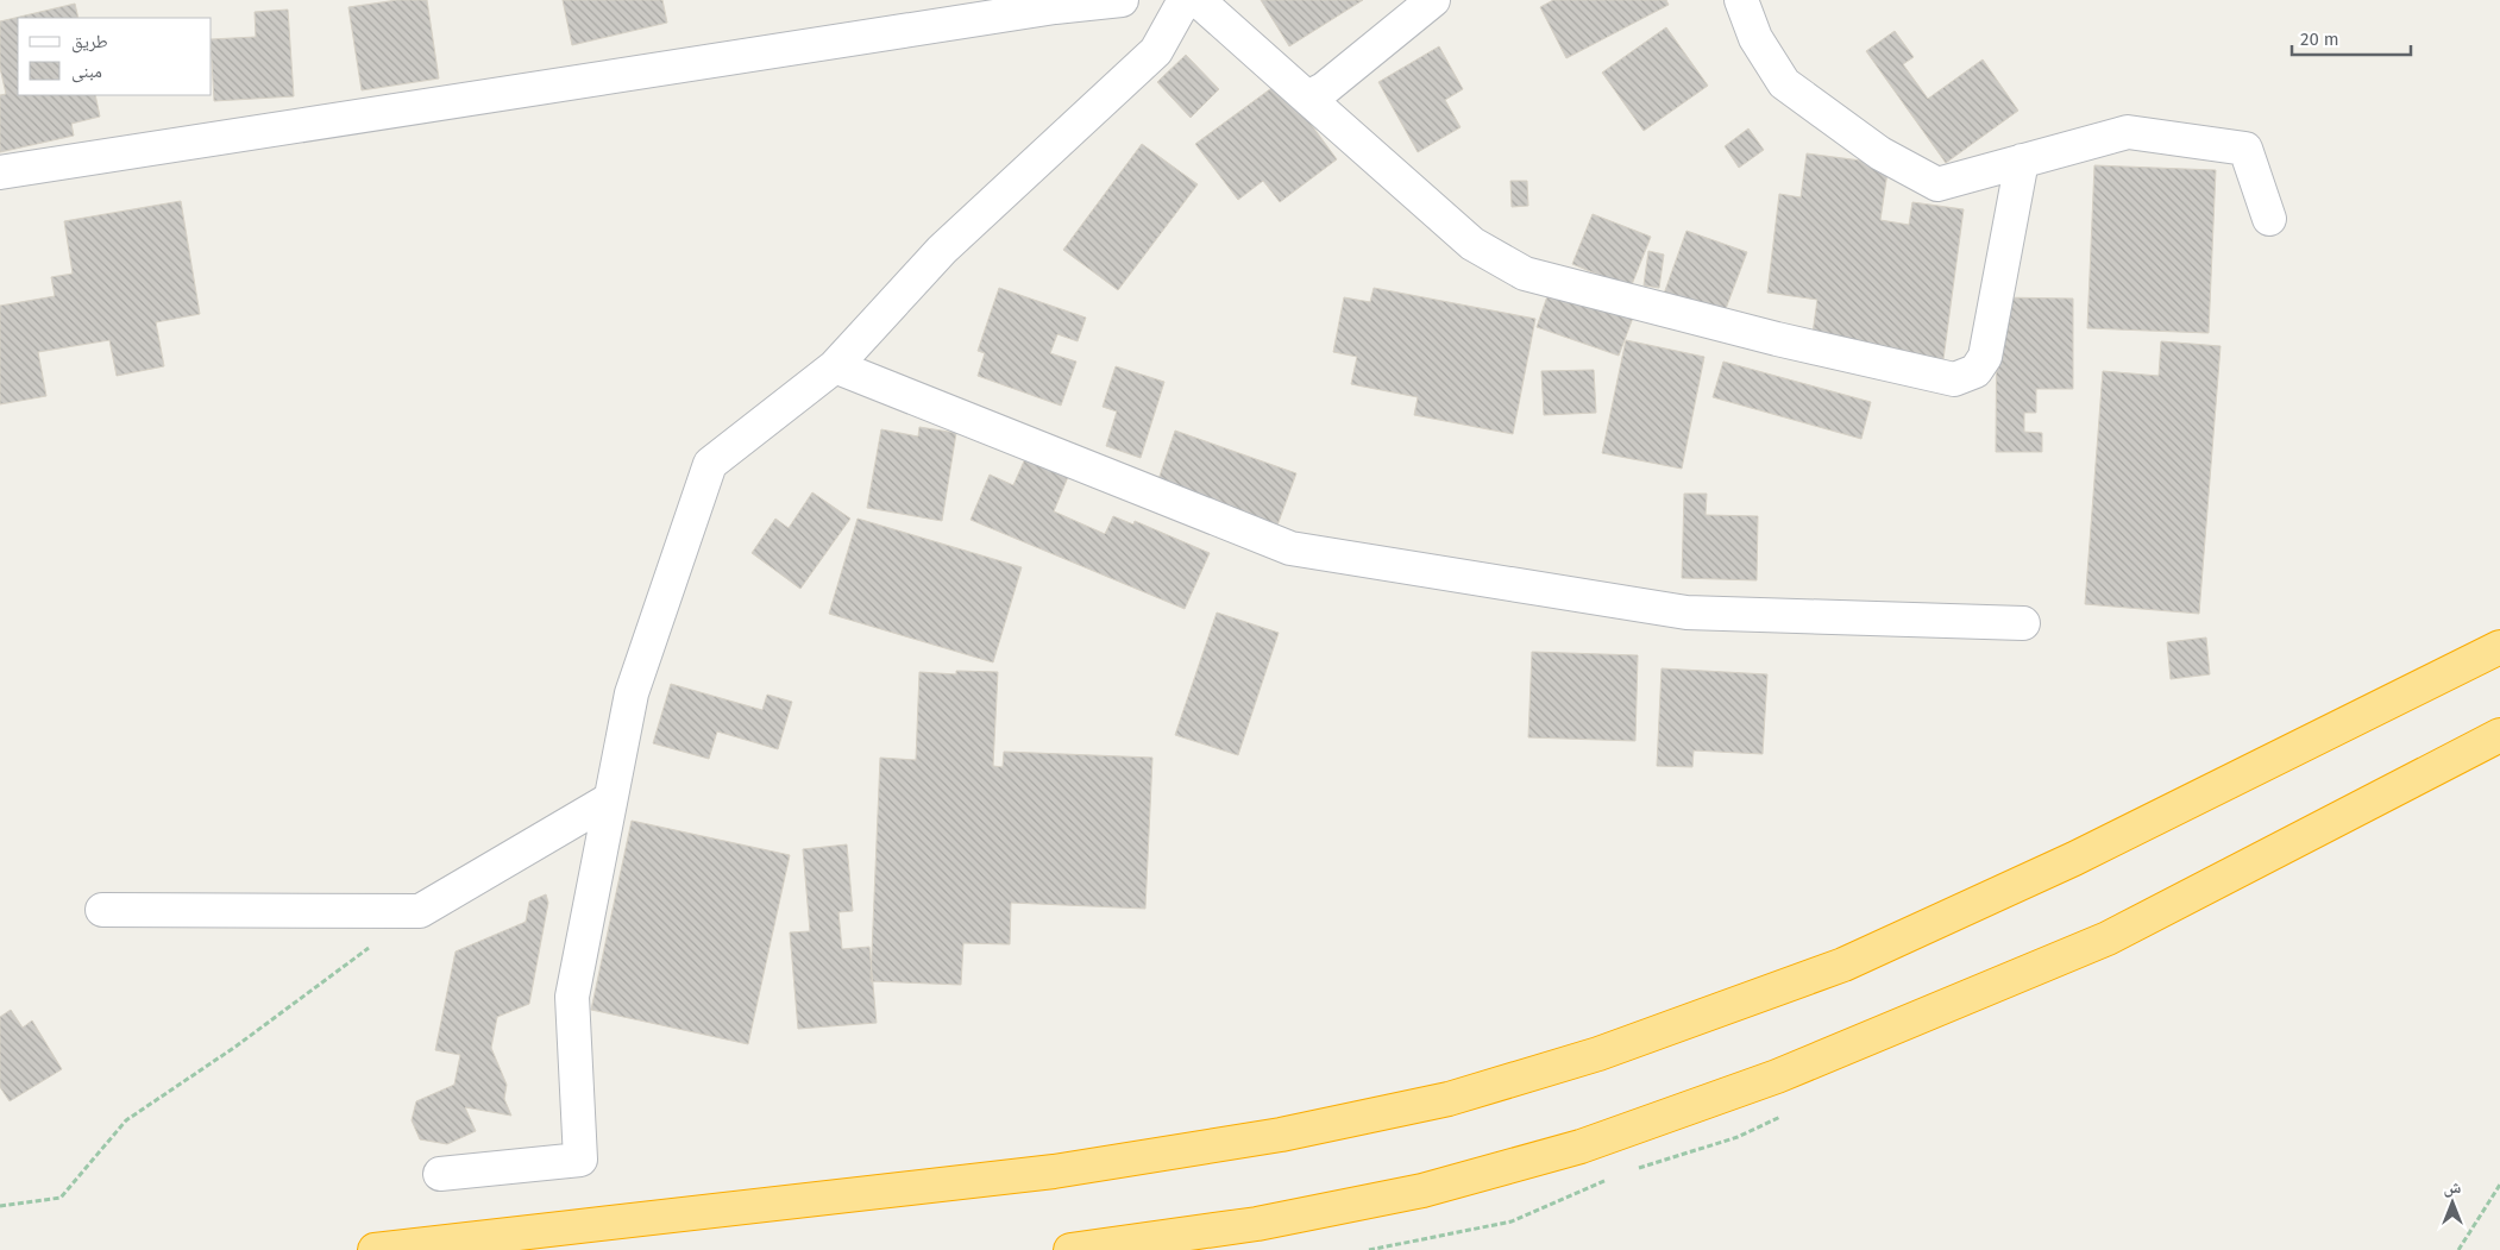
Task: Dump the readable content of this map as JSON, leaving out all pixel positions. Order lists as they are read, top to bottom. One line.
{"legend":["طريق","مبنى"],"scale_bar":"20 m","north":"top"}
